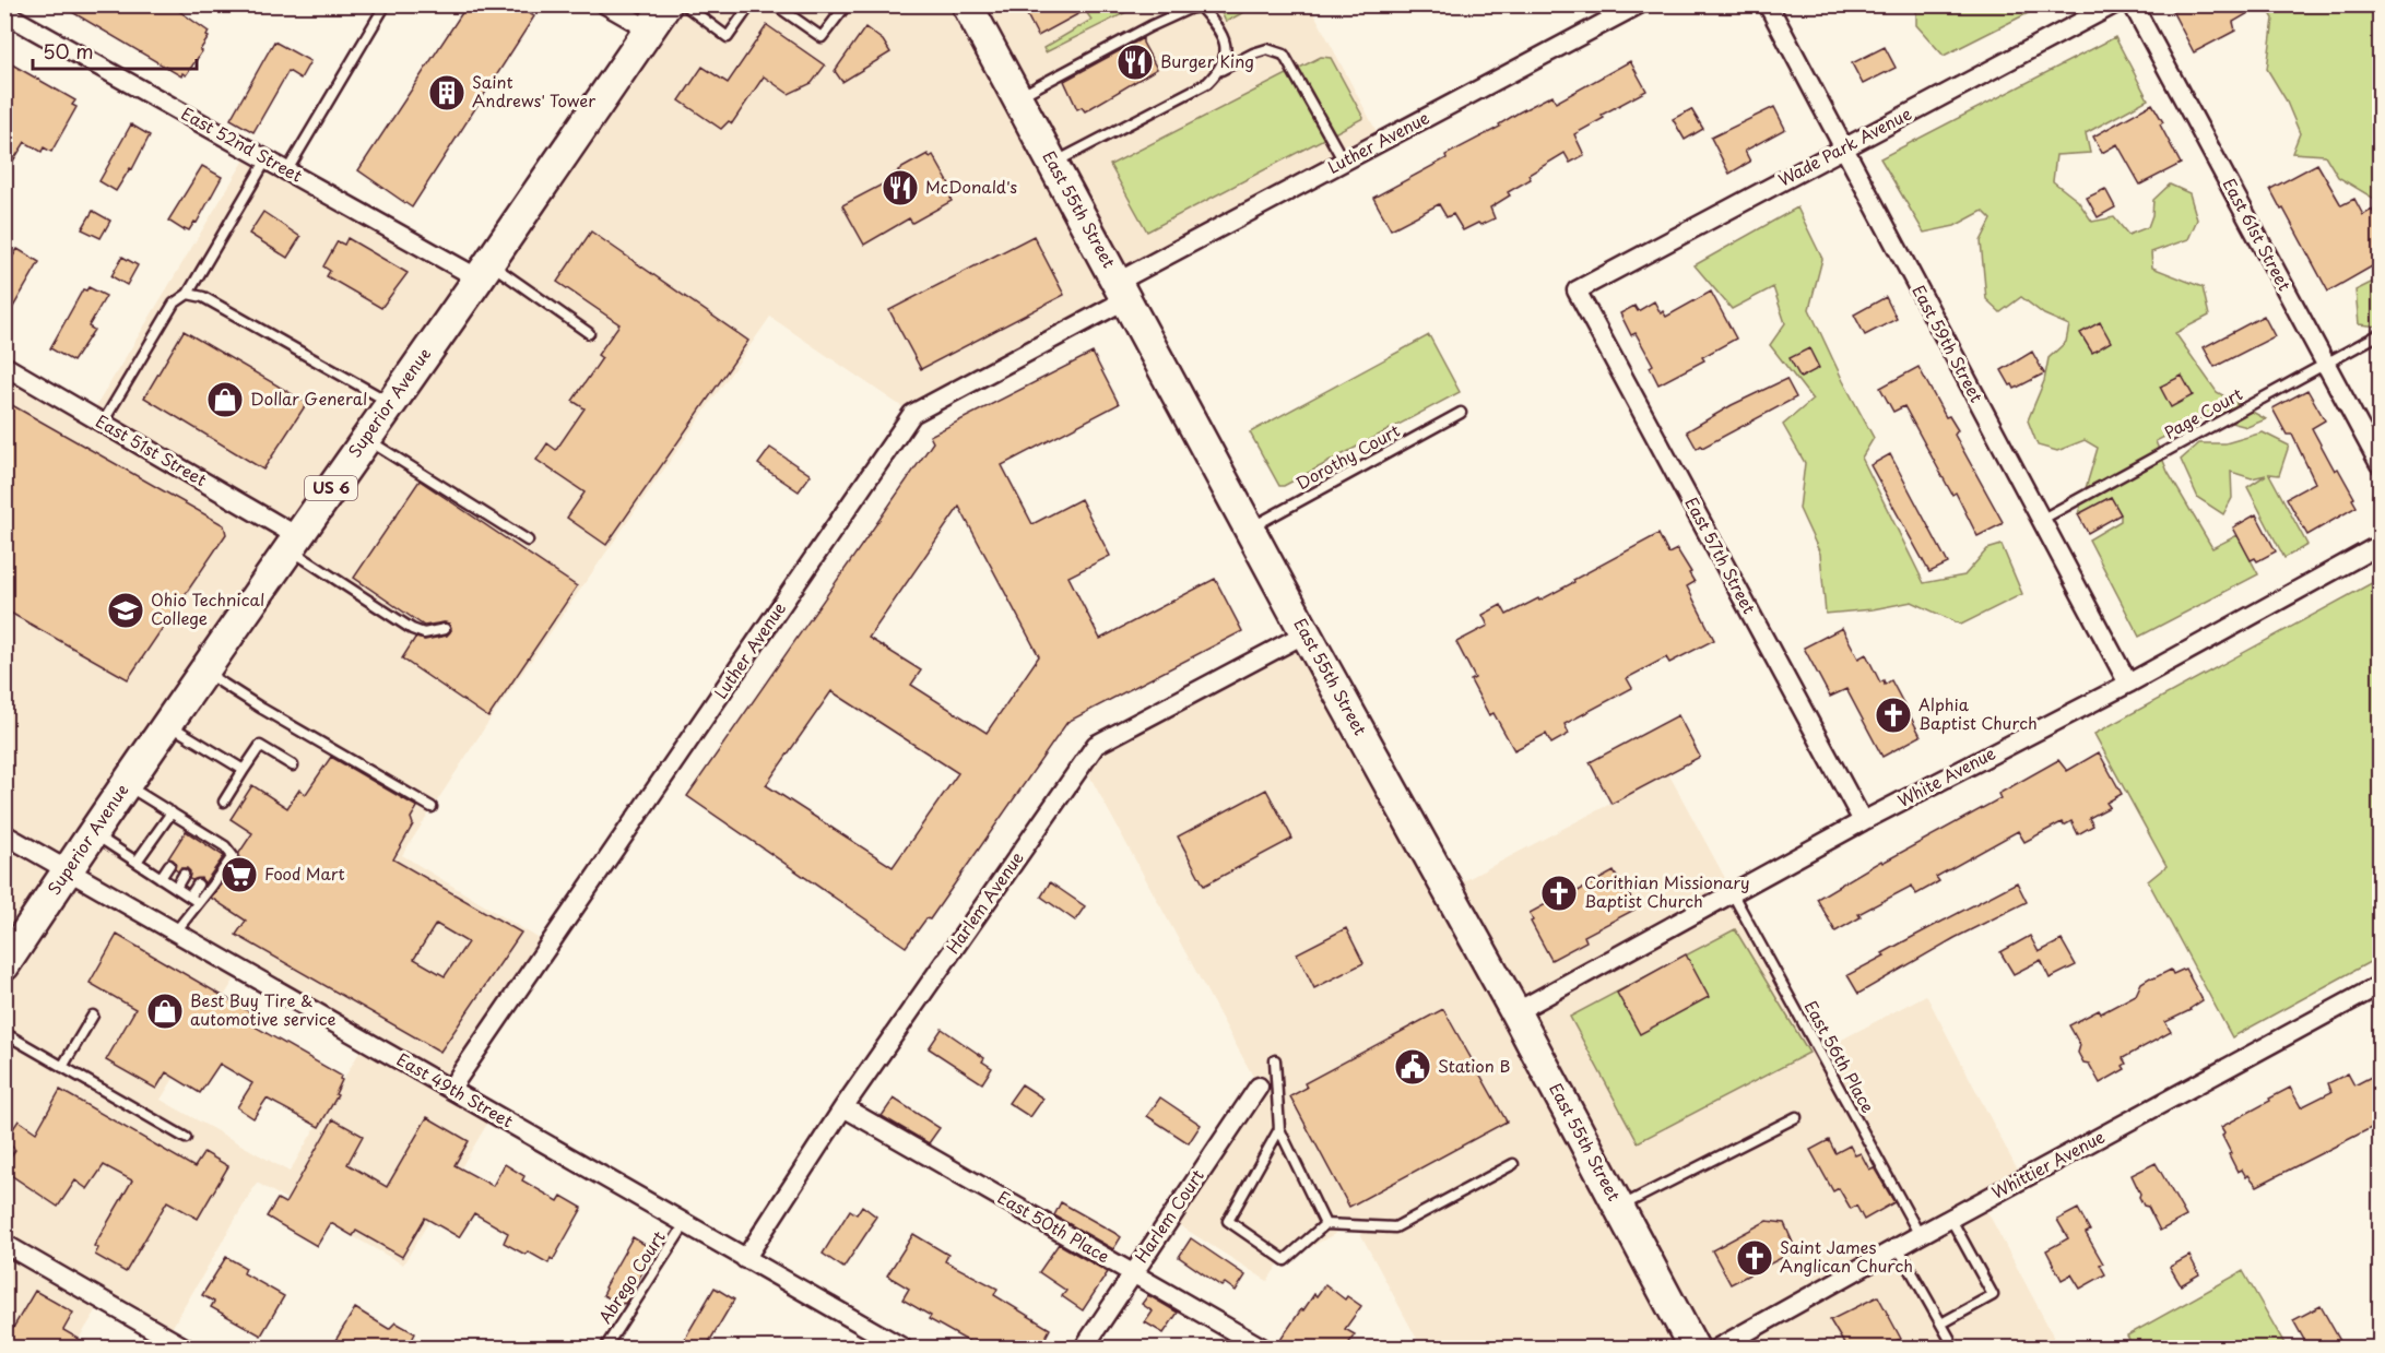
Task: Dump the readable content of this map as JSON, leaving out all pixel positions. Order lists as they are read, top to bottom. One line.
{"streets":{"main road":["East 55th Street","Superior Avenue","US 6"],"street":["Luther Avenue","East 52nd Street","Wade Park Avenue","East 61st Street","East 59th Street","East 51st Street","East 57th Street","White Avenue","Harlem Avenue","East 49th Street","Whittier Avenue","Harlem Court","East 50th Place"],"lane":["Page Court","Dorothy Court","East 56th Place","Abrego Court"]},"crossings":[["Luther Avenue","East 55th Street"],["Luther Avenue","East 49th Street"],["East 52nd Street","Superior Avenue"],["Wade Park Avenue","East 59th Street"],["Wade Park Avenue","East 57th Street"],["East 55th Street","Dorothy Court"],["East 55th Street","White Avenue"],["East 55th Street","Harlem Avenue"],["East 61st Street","Page Court"],["East 59th Street","Page Court"],["East 59th Street","White Avenue"],["Superior Avenue","East 51st Street"],["Superior Avenue","East 49th Street"],["East 57th Street","White Avenue"],["White Avenue","East 56th Place"],["Harlem Avenue","East 49th Street"],["Harlem Avenue","East 50th Place"],["East 56th Place","Whittier Avenue"],["East 49th Street","Abrego Court"],["Harlem Court","East 50th Place"]],"places":{"restaurant":["Burger King","McDonald's"],"building":["Saint Andrews' Tower"],"shop":["Dollar General","Best Buy Tire & automotive service"],"school or university":["Ohio Technical College"],"church":["Alphia Baptist Church","Corithian Missionary Baptist Church","Saint James Anglican Church"],"supermarket":["Food Mart"],"public building":["Station B"]},"scale_bar":"50 m"}
